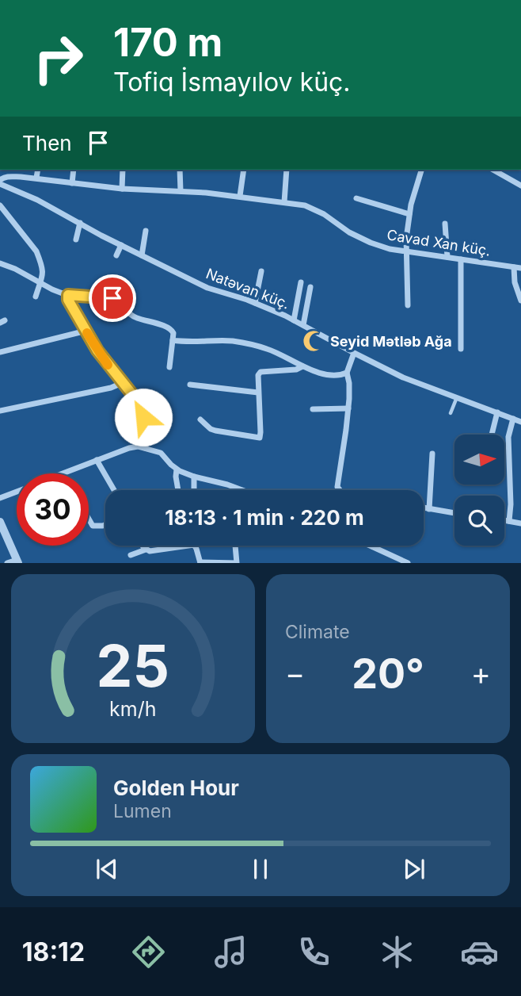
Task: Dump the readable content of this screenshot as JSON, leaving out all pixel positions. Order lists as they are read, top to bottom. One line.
{"streets":{"street":["Cavad Xan küç.","Natəvan küç."]},"crossings":[["Cavad Xan küç.","Natəvan küç."]],"places":{"mosque":["Seyid Mətləb Ağa"]},"north":"right","page":{"turn":["170 m","Tofiq İsmayılov küç."],"then":"Then","limit":"30","trip":"18:13 · 1 min · 220 m","tile":"Climate","heat":["−","20°","+"],"song":["Golden Hour","Lumen"],"tabs":"18:12","gauge":["25","km/h"]}}
